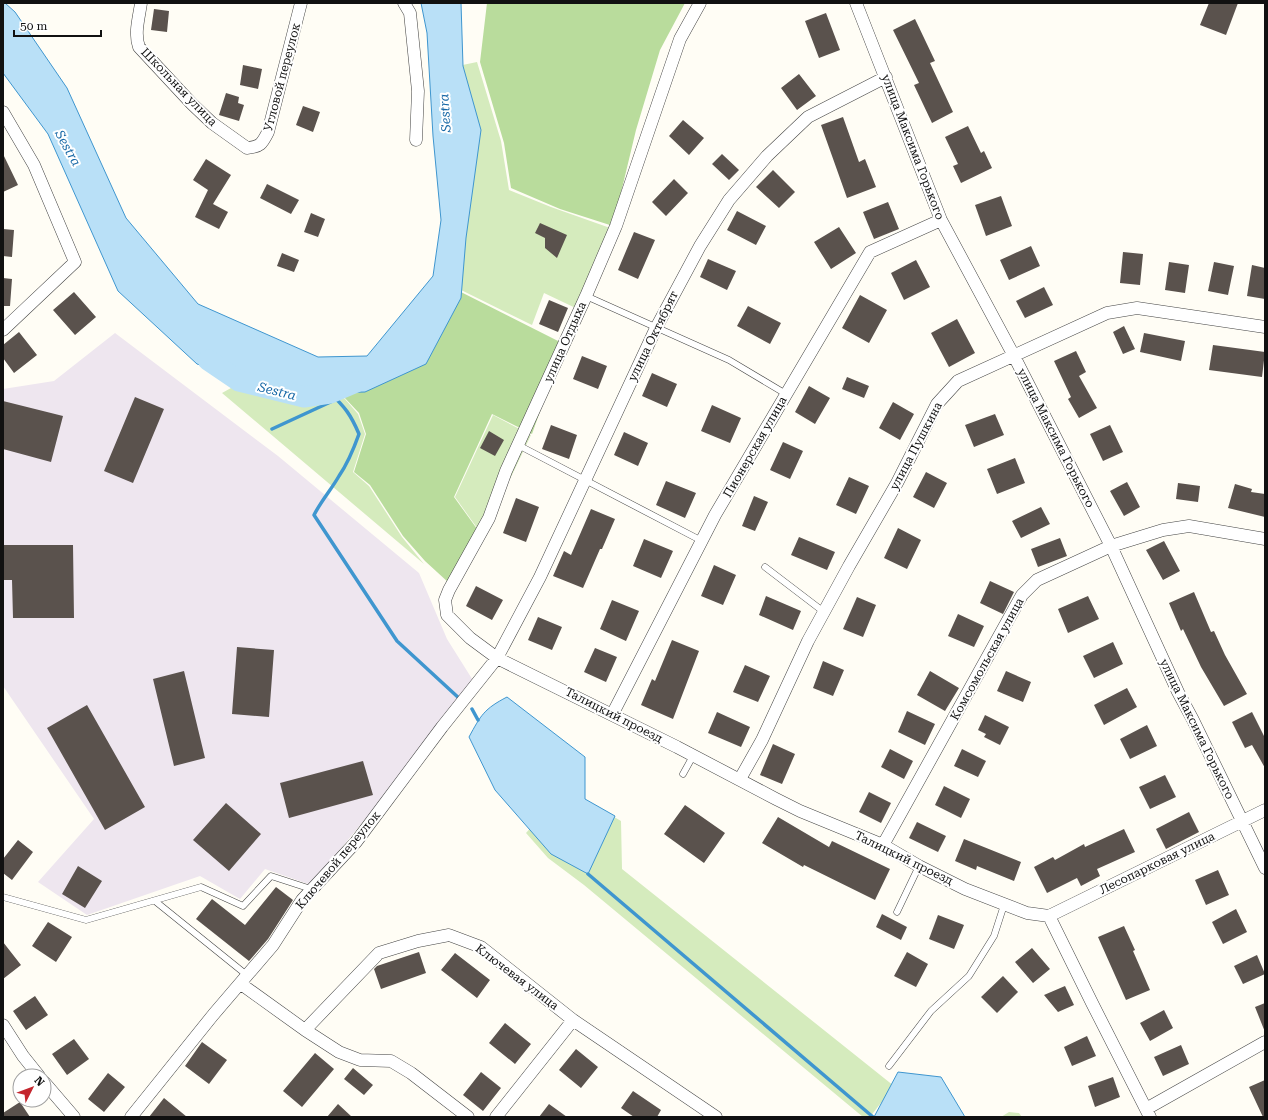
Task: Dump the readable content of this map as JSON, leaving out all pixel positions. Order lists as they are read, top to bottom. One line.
{"streets":{"street":["Угловой переулок","Школьная улица","улица Максима Горького","улица Октябрят","улица Отдыха","улица Пушкина","Пионерская улица","Комсомольская улица","Талицкий проезд","Ключевой переулок","Лесопарковая улица","Ключевая улица"]},"crossings":[["Угловой переулок","Школьная улица"],["улица Максима Горького","улица Октябрят"],["улица Максима Горького","улица Пушкина"],["улица Максима Горького","Пионерская улица"],["улица Максима Горького","Комсомольская улица"],["улица Максима Горького","Лесопарковая улица"],["улица Октябрят","улица Отдыха"],["улица Октябрят","Талицкий проезд"],["улица Октябрят","Ключевой переулок"],["улица Отдыха","Талицкий проезд"],["улица Отдыха","Ключевой переулок"],["улица Пушкина","Талицкий проезд"],["Пионерская улица","Талицкий проезд"],["Комсомольская улица","Талицкий проезд"],["Талицкий проезд","Ключевой переулок"],["Талицкий проезд","Лесопарковая улица"]],"water":["Sestra"],"scale_bar":"50 m","north":"top right"}
